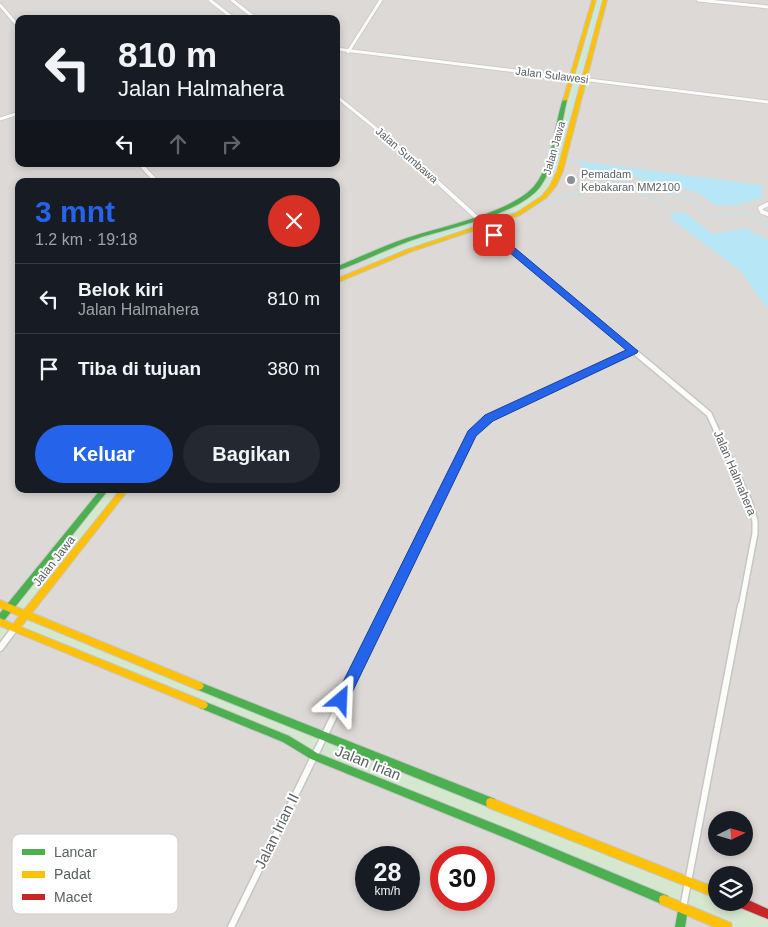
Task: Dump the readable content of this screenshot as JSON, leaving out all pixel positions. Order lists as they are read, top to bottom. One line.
{"streets":{"street":["Jalan Sulawesi","Jalan Jawa","Jalan Sumbawa","Jalan Halmahera","Jalan Irian","Jalan Irian II"]},"crossings":[["Jalan Sulawesi","Jalan Jawa"],["Jalan Jawa","Jalan Sumbawa"],["Jalan Jawa","Jalan Halmahera"],["Jalan Jawa","Jalan Irian"],["Jalan Halmahera","Jalan Irian"],["Jalan Halmahera","Jalan Irian II"],["Jalan Irian","Jalan Irian II"]],"places":["Pemadam Kebakaran MM2100"],"legend":["Lancar","Padat","Macet"],"north":"right","page":{"turn":["810 m","Jalan Halmahera"],"heading":["3 mnt","1.2 km · 19:18"],"list":[{"name":"Belok kiri","note":"Jalan Halmahera","value":"810 m"},{"name":"Tiba di tujuan","value":"380 m"}],"buttons":["Keluar","Bagikan"],"speed":"28 km/h","limit":"30"}}
